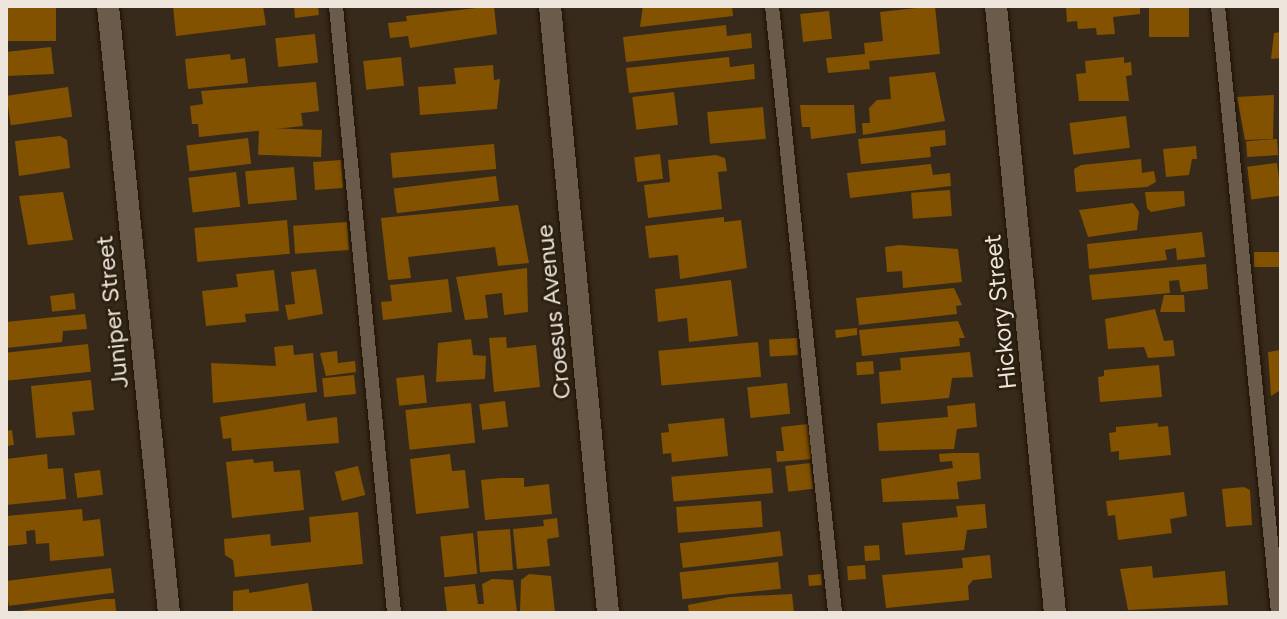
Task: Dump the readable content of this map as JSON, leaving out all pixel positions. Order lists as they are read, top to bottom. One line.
{"streets":{"street":["Juniper Street","Croesus Avenue","Hickory Street"]}}
